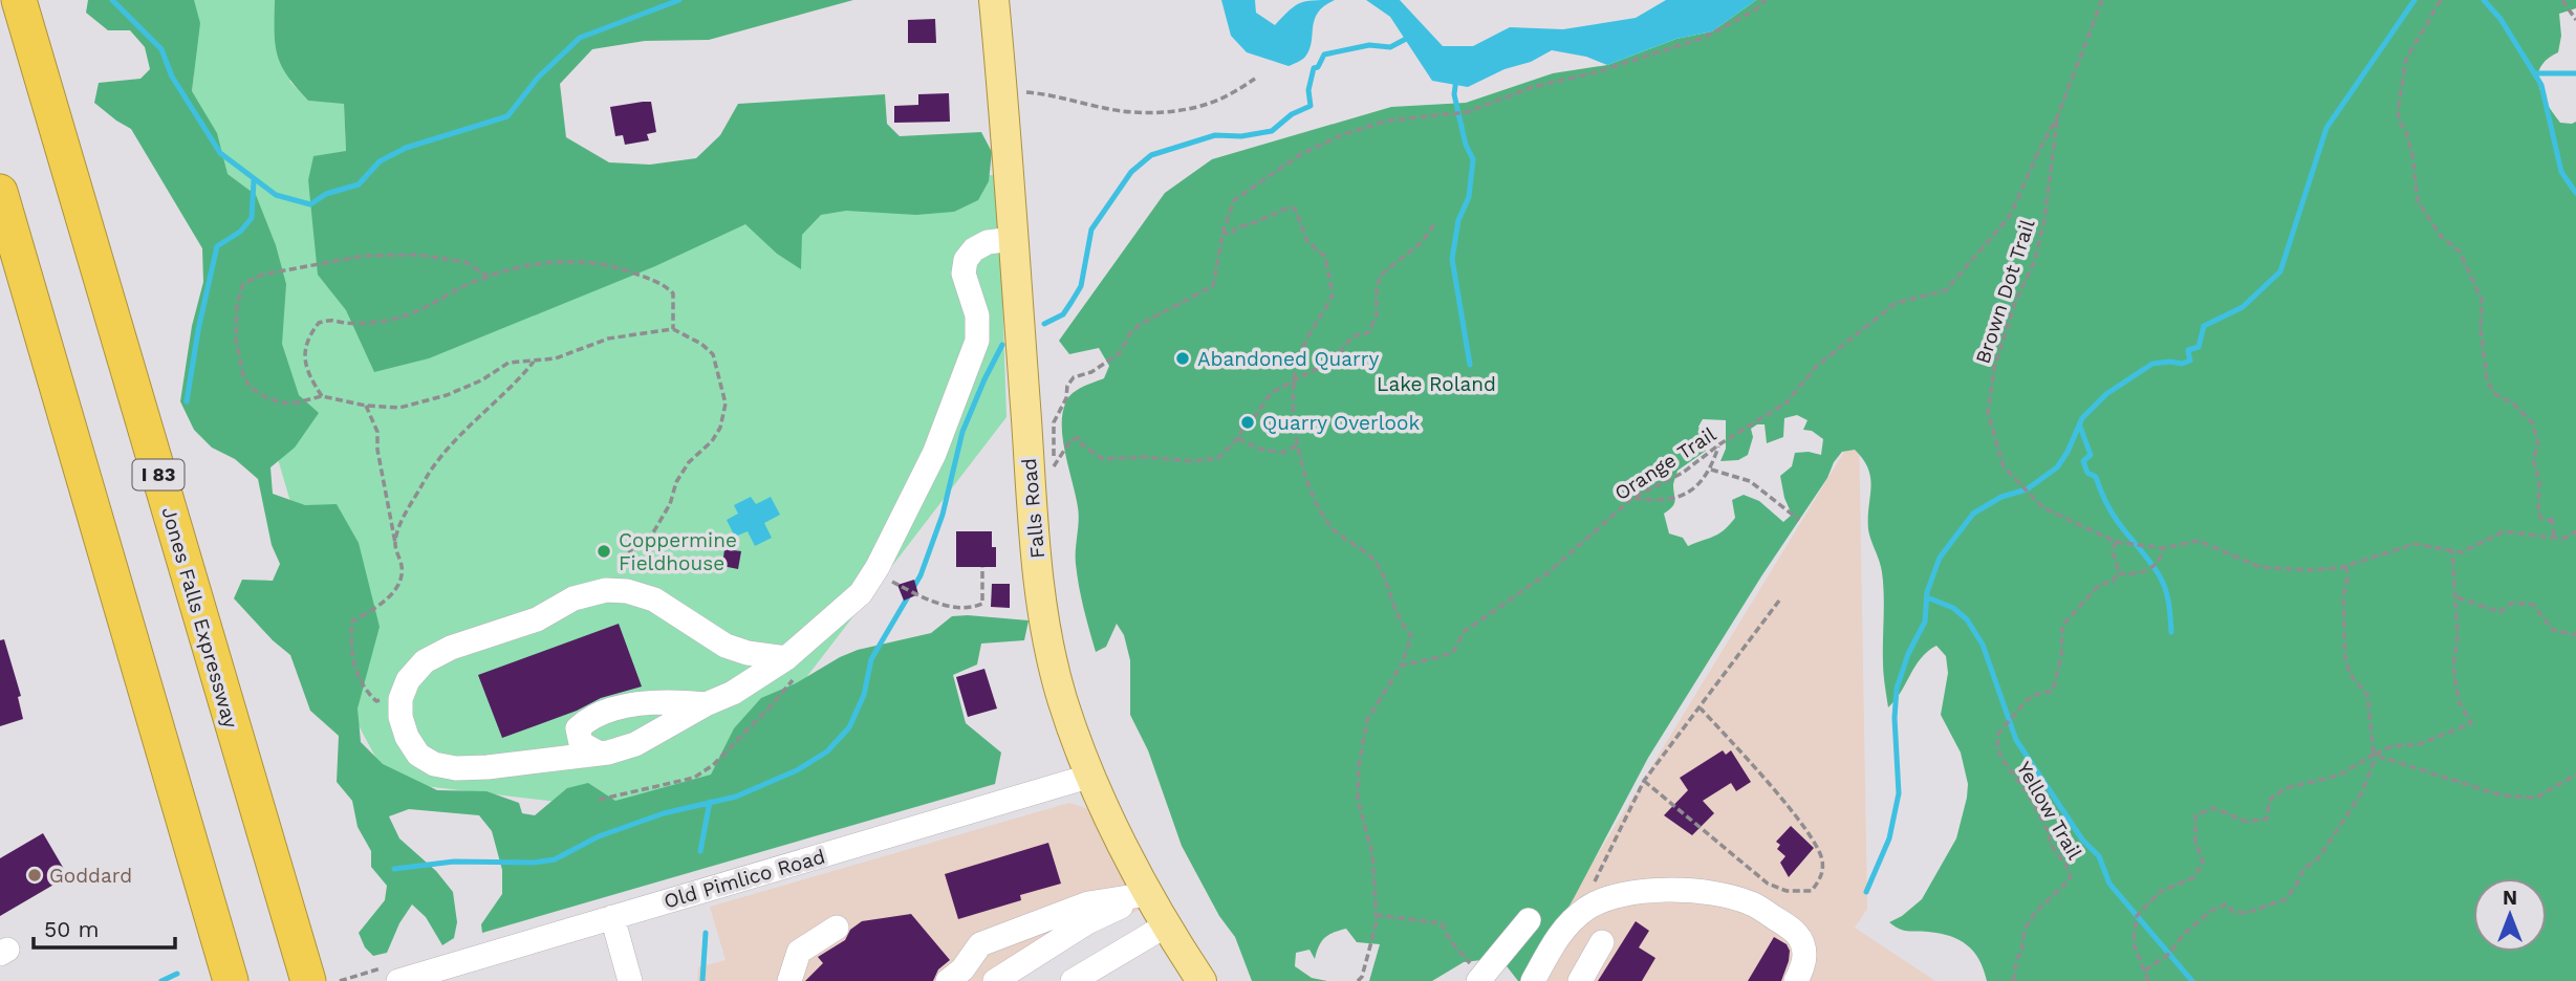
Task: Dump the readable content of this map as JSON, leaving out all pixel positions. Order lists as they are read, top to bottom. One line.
{"streets":{"highway":["I 83","Jones Falls Expressway"],"main road":["Falls Road"],"street":["Old Pimlico Road"],"path":["Brown Dot Trail","Orange Trail","Yellow Trail"]},"crossings":[["Brown Dot Trail","Orange Trail"],["Falls Road","Old Pimlico Road"]],"parks":["Lake Roland"],"places":["Abandoned Quarry","Quarry Overlook","Coppermine Fieldhouse","Goddard"],"scale_bar":"50 m","north":"top"}
